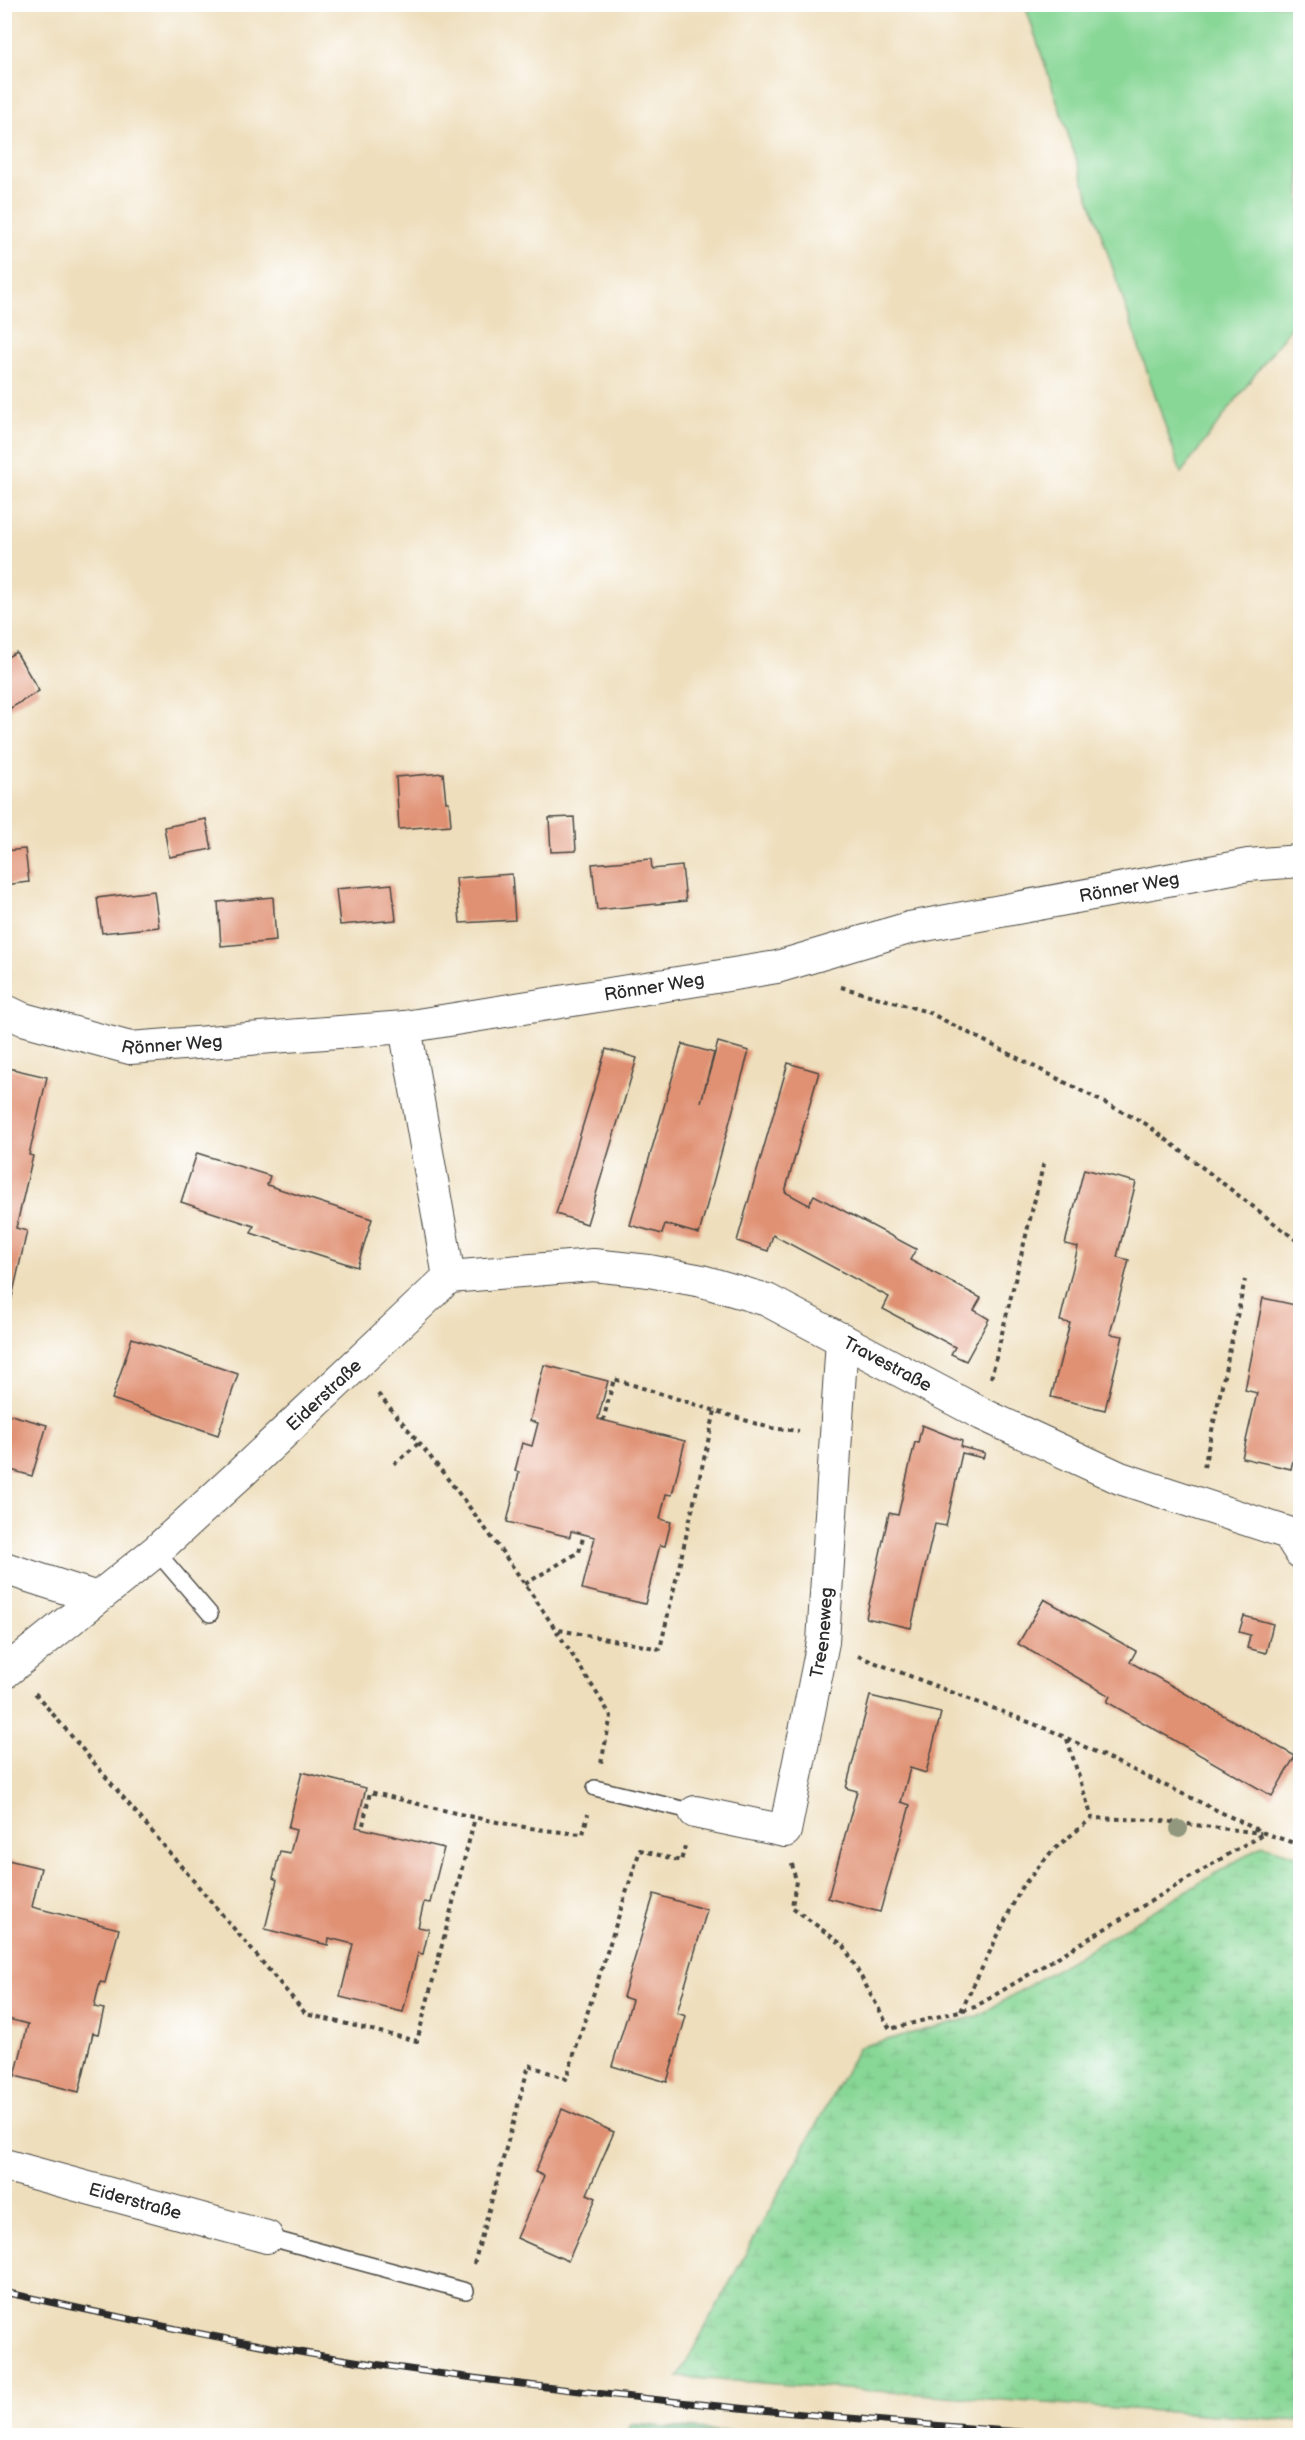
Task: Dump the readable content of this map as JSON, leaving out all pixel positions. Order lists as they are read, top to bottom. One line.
{"streets":{"street":["Rönner Weg","Travestraße","Eiderstraße","Treeneweg"]},"crossings":[["Travestraße","Eiderstraße"],["Travestraße","Treeneweg"]]}
